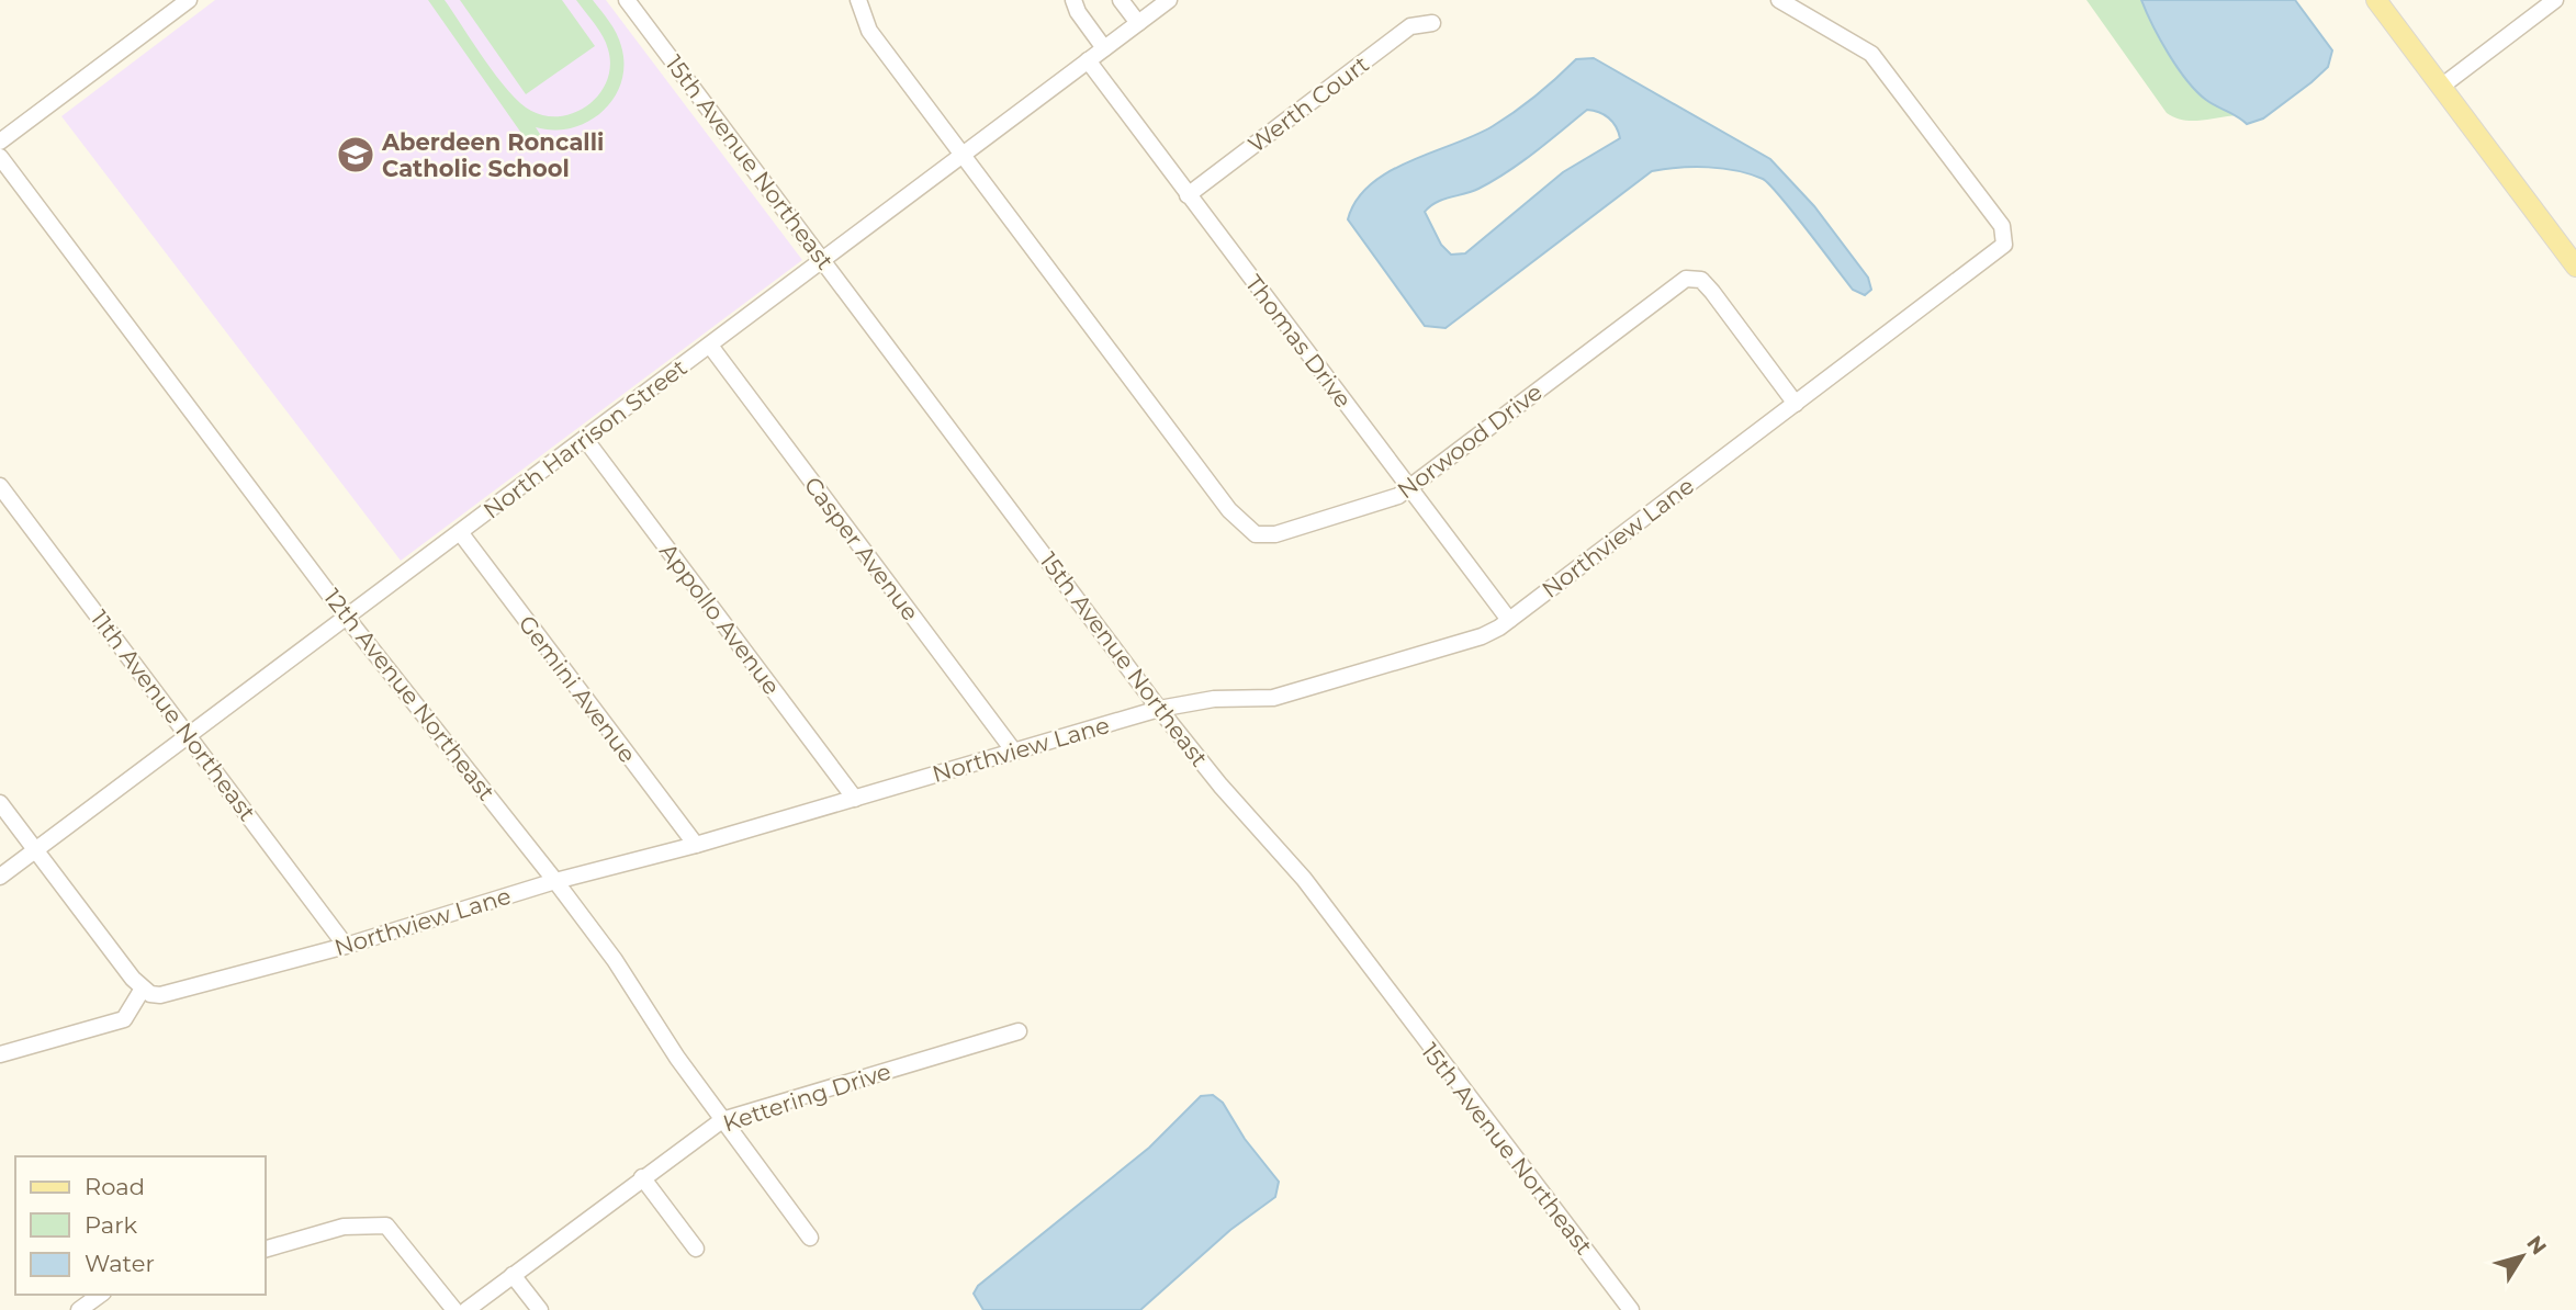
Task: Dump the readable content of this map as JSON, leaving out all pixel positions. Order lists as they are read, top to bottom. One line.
{"streets":{"street":["Werth Court","15th Avenue Northeast","Thomas Drive","North Harrison Street","Norwood Drive","Northview Lane","Casper Avenue","Appollo Avenue","Gemini Avenue","12th Avenue Northeast","11th Avenue Northeast","Kettering Drive"]},"crossings":[["Werth Court","Thomas Drive"],["15th Avenue Northeast","North Harrison Street"],["15th Avenue Northeast","Northview Lane"],["Thomas Drive","North Harrison Street"],["Thomas Drive","Norwood Drive"],["Thomas Drive","Northview Lane"],["North Harrison Street","Norwood Drive"],["North Harrison Street","Casper Avenue"],["North Harrison Street","Appollo Avenue"],["North Harrison Street","Gemini Avenue"],["North Harrison Street","12th Avenue Northeast"],["North Harrison Street","11th Avenue Northeast"],["Norwood Drive","Northview Lane"],["Northview Lane","Casper Avenue"],["Northview Lane","Appollo Avenue"],["Northview Lane","Gemini Avenue"],["Northview Lane","12th Avenue Northeast"],["Northview Lane","11th Avenue Northeast"],["12th Avenue Northeast","Kettering Drive"]],"places":{"school or university":["Aberdeen Roncalli Catholic School"]},"legend":["Road","Park","Water"],"north":"top right"}
